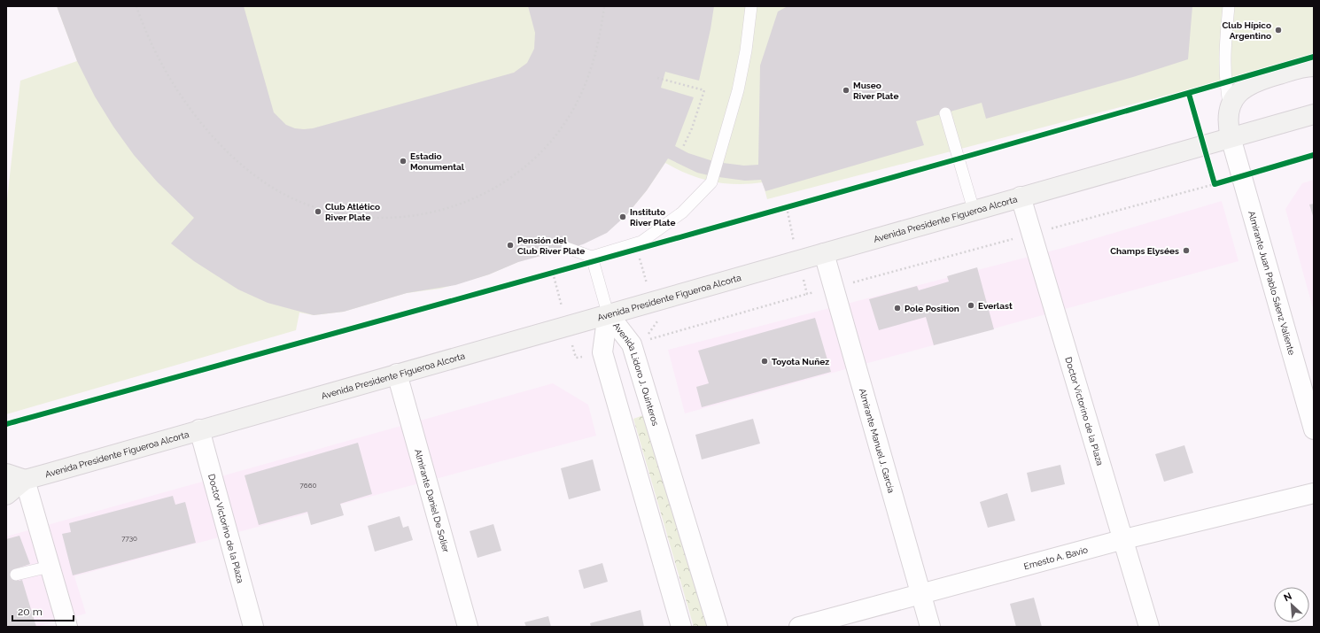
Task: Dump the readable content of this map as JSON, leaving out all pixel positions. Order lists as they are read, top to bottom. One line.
{"streets":{"main road":["Avenida Presidente Figueroa Alcorta"],"street":["Almirante Juan Pablo Sáenz Valiente","Avenida Lidoro J. Quinteros","Doctor Victorino de la Plaza","Almirante Manuel J. García","Almirante Daniel De Solier","Ernesto A. Bavio"]},"crossings":[["Avenida Presidente Figueroa Alcorta","Almirante Juan Pablo Sáenz Valiente"],["Avenida Presidente Figueroa Alcorta","Avenida Lidoro J. Quinteros"],["Avenida Presidente Figueroa Alcorta","Doctor Victorino de la Plaza"],["Avenida Presidente Figueroa Alcorta","Almirante Manuel J. García"],["Avenida Presidente Figueroa Alcorta","Almirante Daniel De Solier"],["Doctor Victorino de la Plaza","Ernesto A. Bavio"],["Almirante Manuel J. García","Ernesto A. Bavio"]],"places":["Club Hípico Argentino","Museo River Plate","Estadio Monumental","Club Atlético River Plate","Instituto River Plate","Pensión del Club River Plate","Champs Elysées","Everlast","Pole Position","Toyota Nuñez"],"house_numbers":["7660","7730"],"scale_bar":"20 m","north":"top left"}
